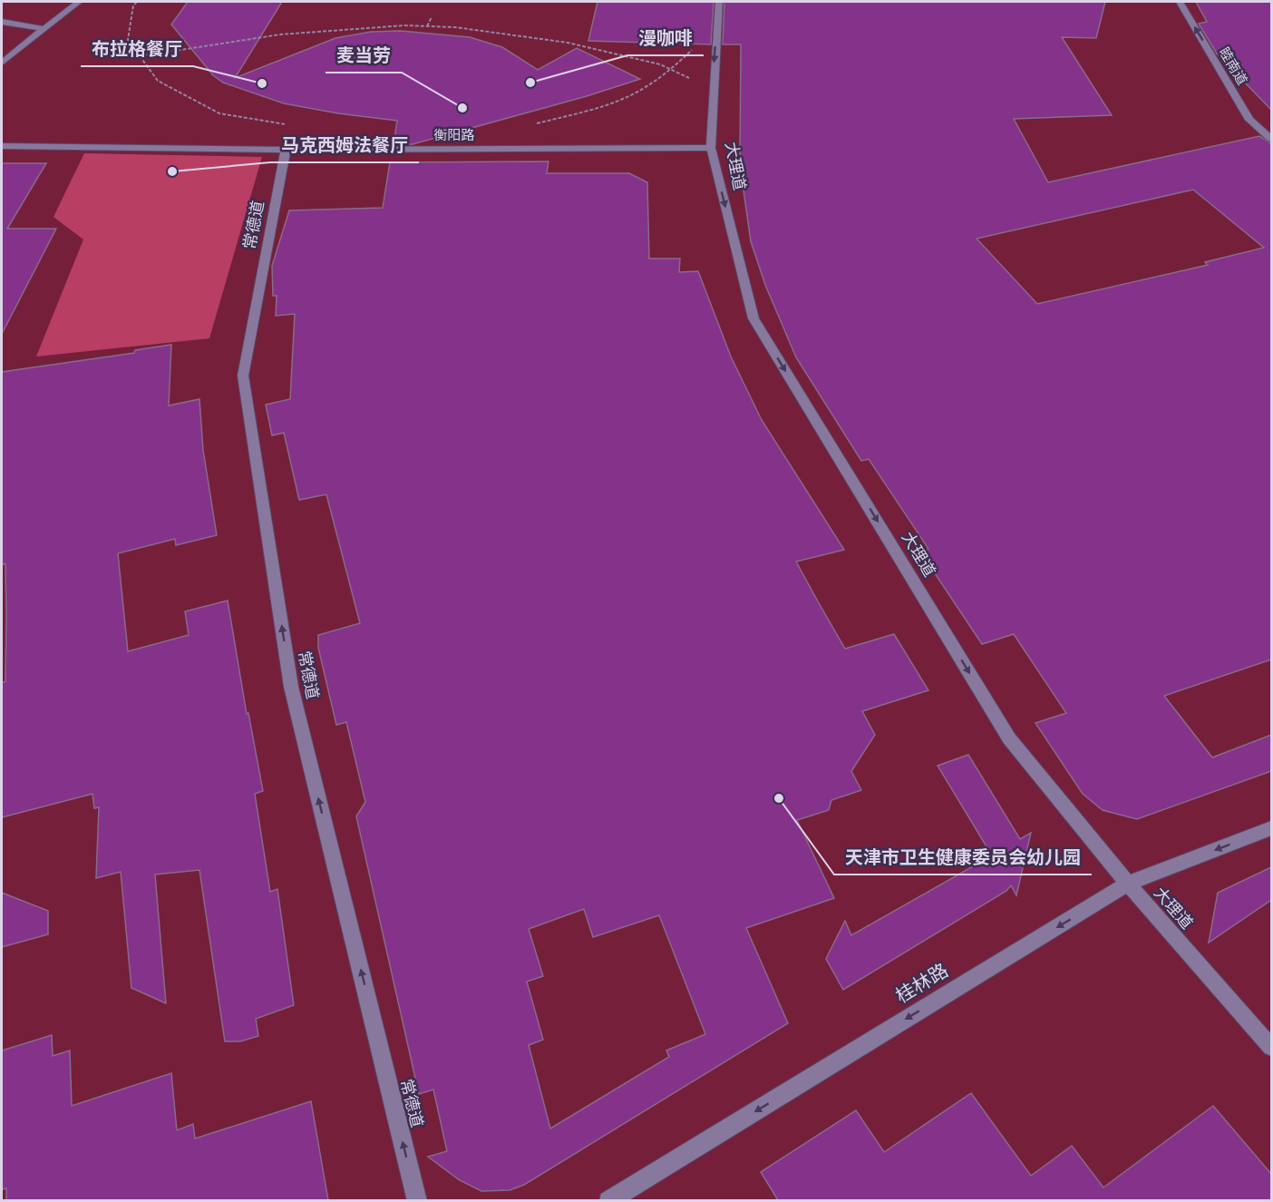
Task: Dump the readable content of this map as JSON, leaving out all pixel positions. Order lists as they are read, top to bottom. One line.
{"streets":{"street":["睦南道","衡阳路","大理道","常德道","桂林路"]},"crossings":[["衡阳路","大理道"],["衡阳路","常德道"],["大理道","桂林路"]],"one_way":["睦南道","大理道","常德道","桂林路"],"places":["漫咖啡","布拉格餐厅","麦当劳","马克西姆法餐厅","天津市卫生健康委员会幼儿园"]}
